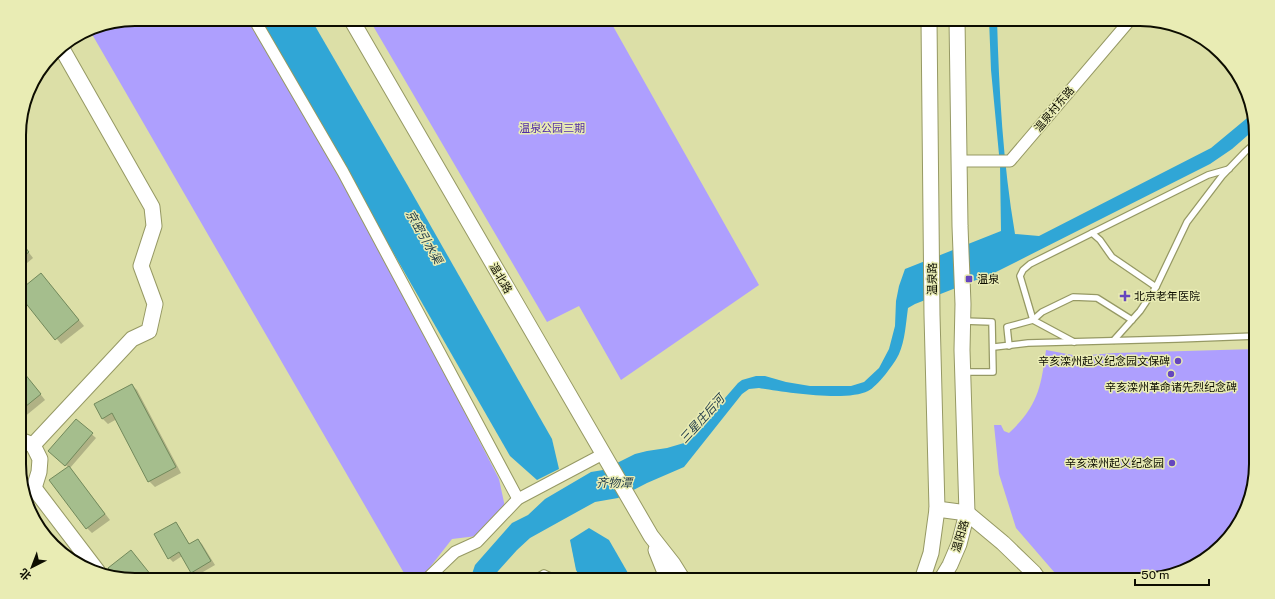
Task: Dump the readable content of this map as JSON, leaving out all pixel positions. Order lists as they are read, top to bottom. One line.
{"streets":{"main road":["温北路","温泉路","温阳路"],"street":["温泉村东路"]},"water":["京密引水渠","三星庄后河","齐物潭"],"parks":["温泉公园三期"],"places":{"transit":["温泉"],"health":["北京老年医院"],"other":["辛亥滦州起义纪念园文保碑","辛亥滦州革命诸先烈纪念碑","辛亥滦州起义纪念园"]},"scale_bar":"50 m","north":"bottom left"}
